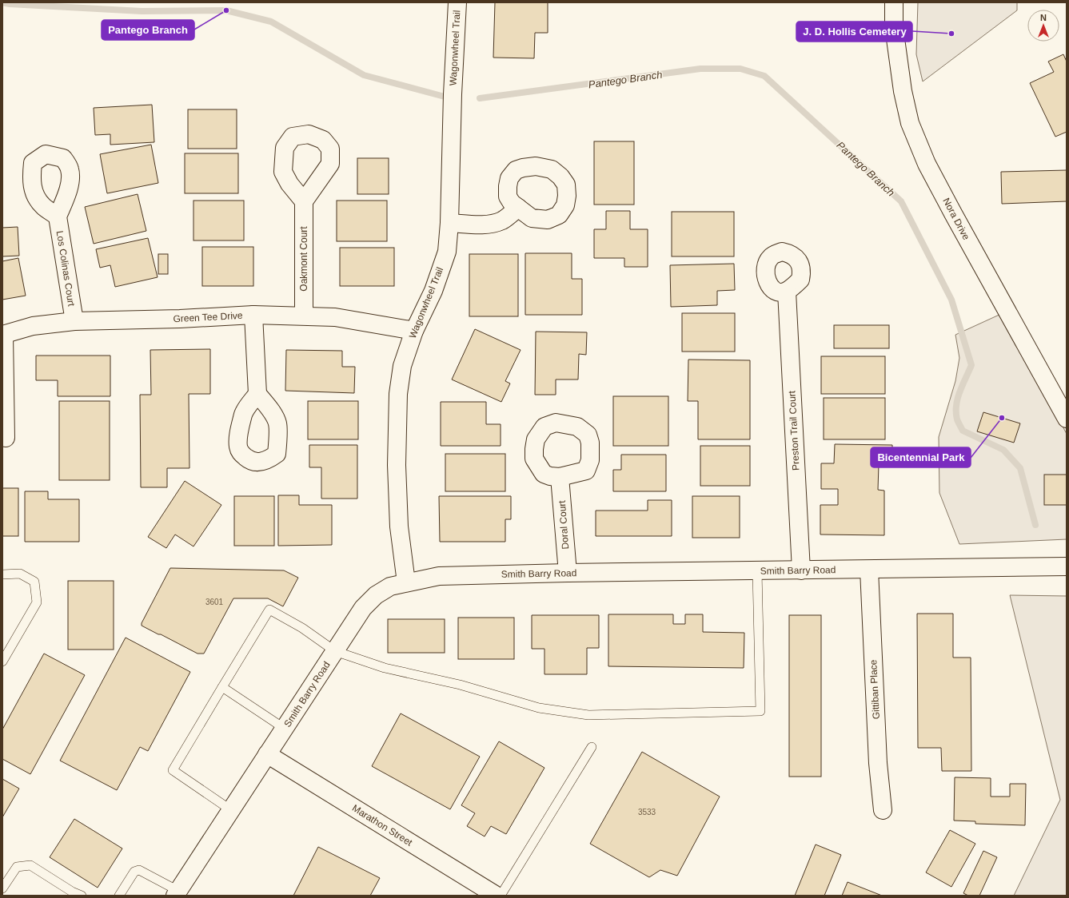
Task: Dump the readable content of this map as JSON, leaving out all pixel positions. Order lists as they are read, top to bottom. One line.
{"streets":{"street":["Wagonwheel Trail","Nora Drive","Oakmont Court","Los Colinas Court","Green Tee Drive","Preston Trail Court","Doral Court","Smith Barry Road","Gittiban Place","Marathon Street"]},"crossings":[["Wagonwheel Trail","Green Tee Drive"],["Wagonwheel Trail","Smith Barry Road"],["Oakmont Court","Green Tee Drive"],["Los Colinas Court","Green Tee Drive"],["Preston Trail Court","Smith Barry Road"],["Doral Court","Smith Barry Road"],["Smith Barry Road","Gittiban Place"],["Smith Barry Road","Marathon Street"]],"water":["Pantego Branch"],"places":["Pantego Branch","J. D. Hollis Cemetery","Bicentennial Park"],"house_numbers":["3601","3533"],"north":"top"}
